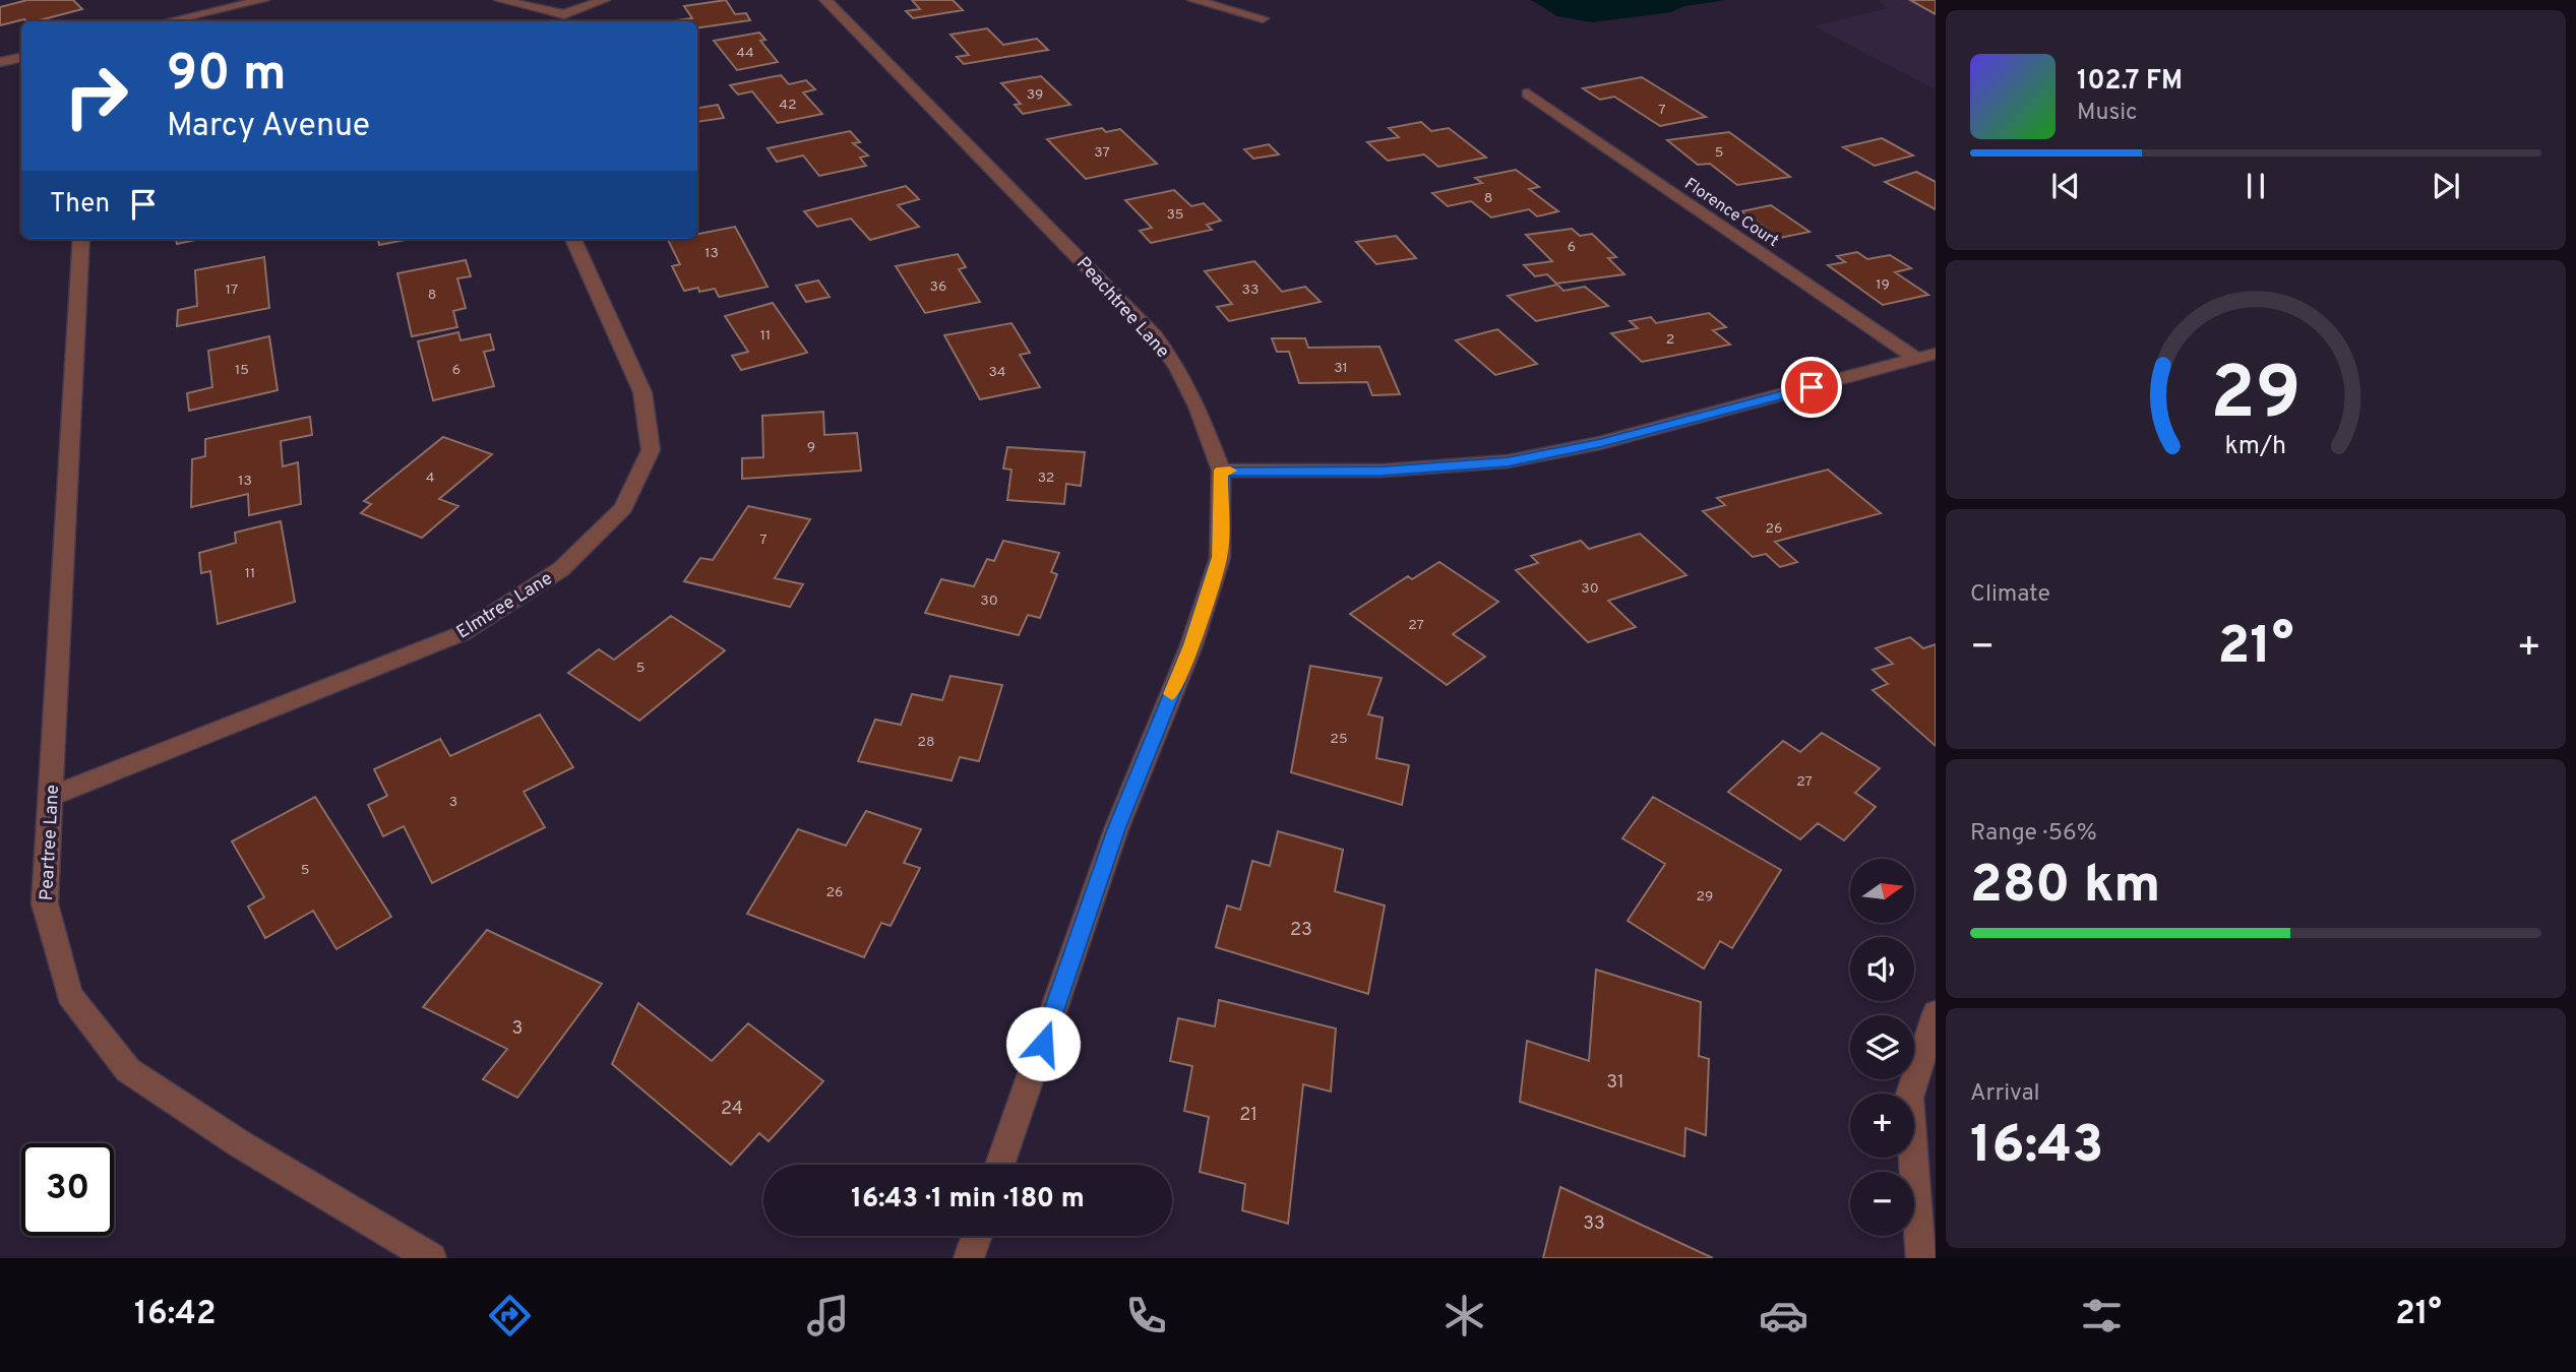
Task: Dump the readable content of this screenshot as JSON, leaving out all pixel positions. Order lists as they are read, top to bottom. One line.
{"streets":{"street":["Florence Court","Peachtree Lane","Elmtree Lane","Peartree Lane"]},"crossings":[["Elmtree Lane","Peartree Lane"]],"house_numbers":["44","39","42","7","37","5","8","35","6","13","19","36","17","33","8","11","2","31","15","6","34","9","4","32","13","26","7","11","30","30","27","5","25","28","27","3","5","26","29","23","3","31","24","21","33"],"north":"right","page":{"turn":["90 m","Marcy Avenue"],"song":["102.7 FM","Music"],"then":"Then","tile":["Climate",["Range · 56%","280 km"],["Arrival","16:43"]],"heat":["−","21°","+"],"map_buttons":["+","−"],"limit":"30","trip":"16:43 · 1 min · 180 m","tabs":["16:42","21°"],"gauge":["29","km/h"]}}
